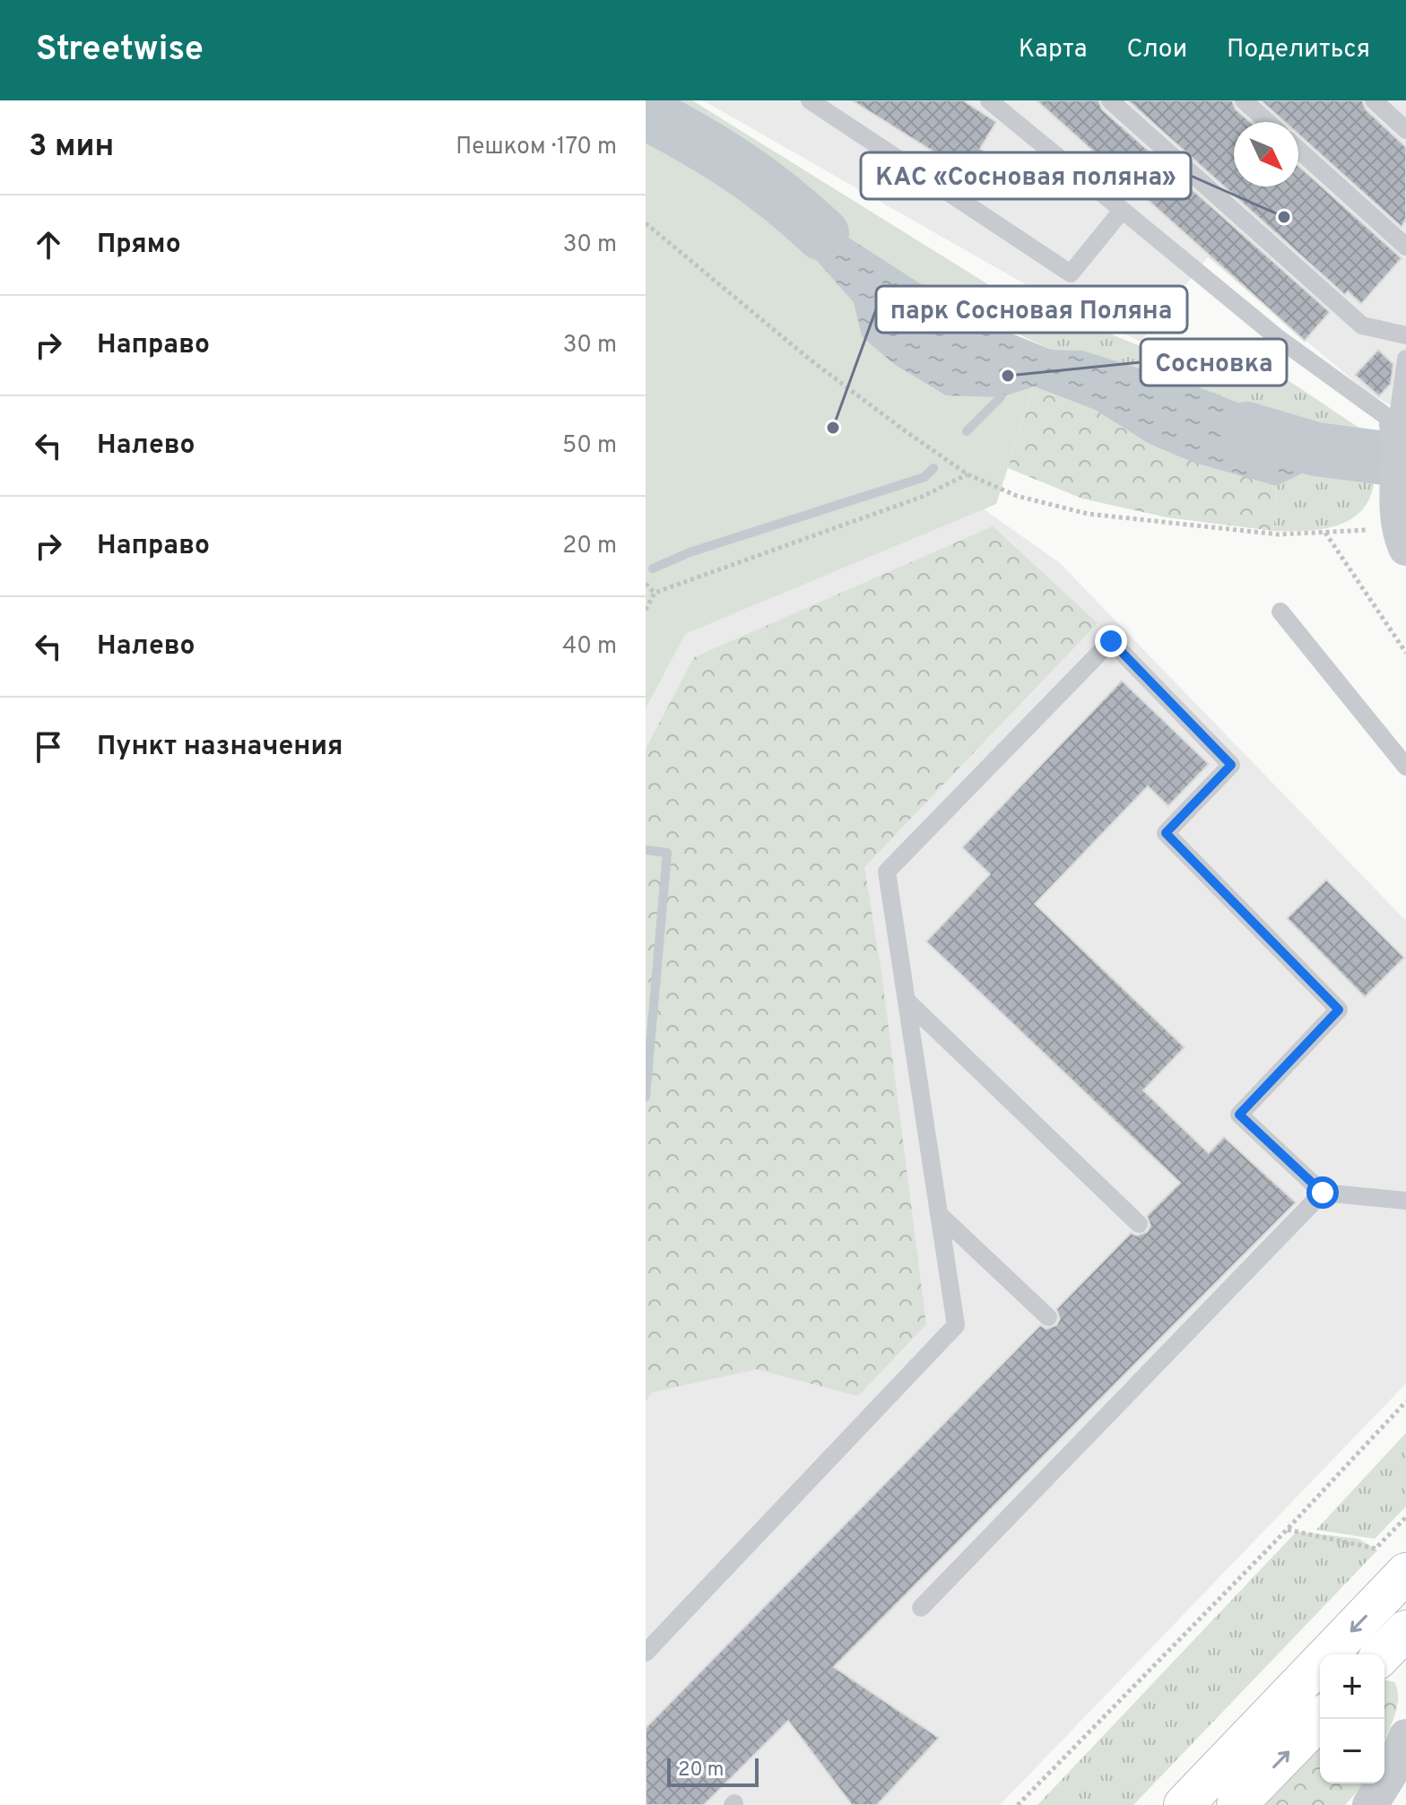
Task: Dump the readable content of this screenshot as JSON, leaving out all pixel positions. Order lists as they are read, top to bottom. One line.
{"places":["КАС «Сосновая поляна»","Сосновка","парк Сосновая Поляна"],"scale_bar":"20 m","north":"bottom right","page":{"header":"Streetwise","nav":["Карта","Слои","Поделиться"],"heading":["3 мин","Пешком · 170 m"],"list":[["Прямо","30 m"],["Направо","30 m"],["Налево","50 m"],["Направо","20 m"],["Налево","40 m"],"Пункт назначения"],"map_buttons":["+","−"],"scale":"20 m"}}
